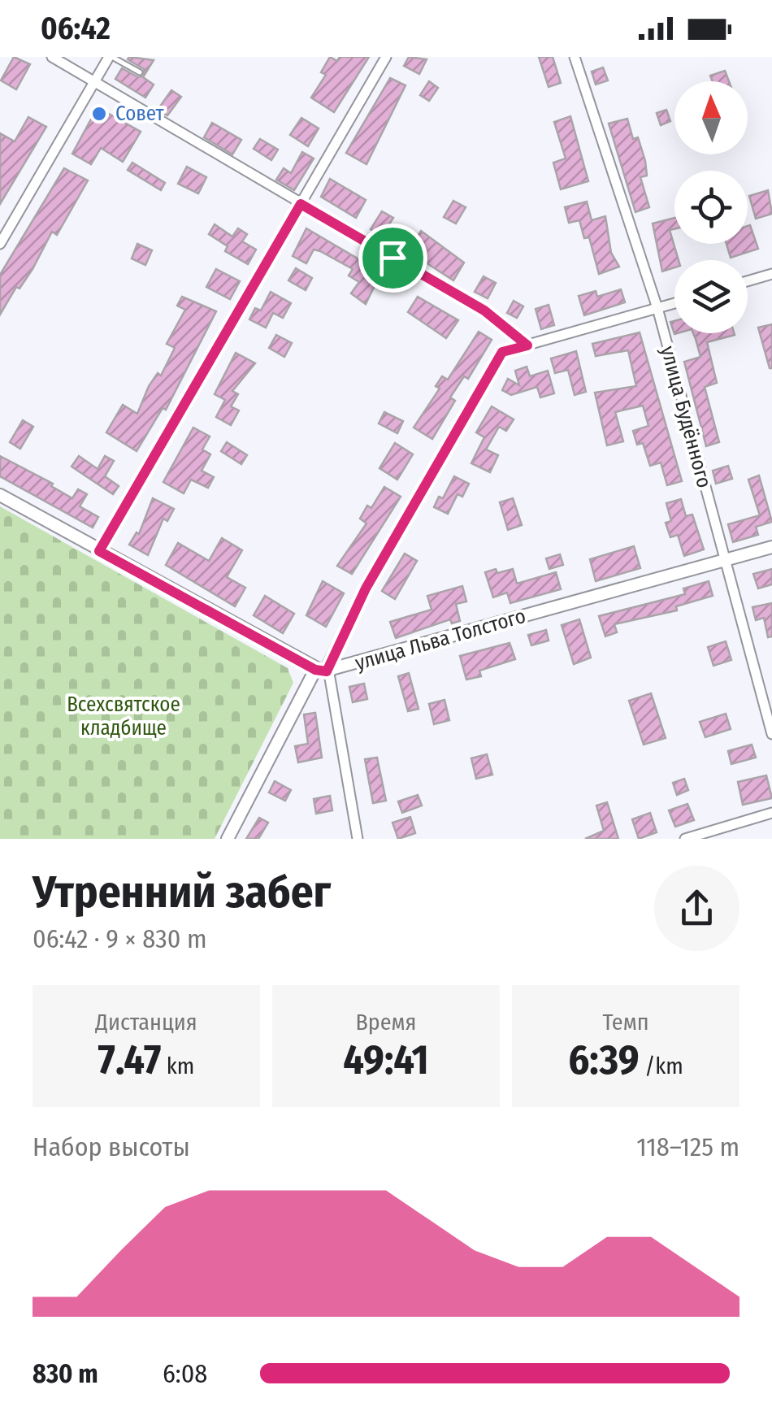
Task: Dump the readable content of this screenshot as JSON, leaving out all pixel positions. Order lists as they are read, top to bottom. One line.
{"streets":{"street":["улица Будённого","улица Льва Толстого"]},"crossings":[["улица Будённого","улица Льва Толстого"]],"parks":["Всехсвятское кладбище"],"places":["Совет"],"north":"top","page":{"status":"06:42","heading":["Утренний забег","06:42 · 9 × 830 m"],"stats":[["Дистанция","7.47 km"],["Время","49:41"],["Темп","6:39 /km"]],"chart":["Набор высоты","118–125 m"],"list":[{"name":"830 m","note":"6:08"}]}}
